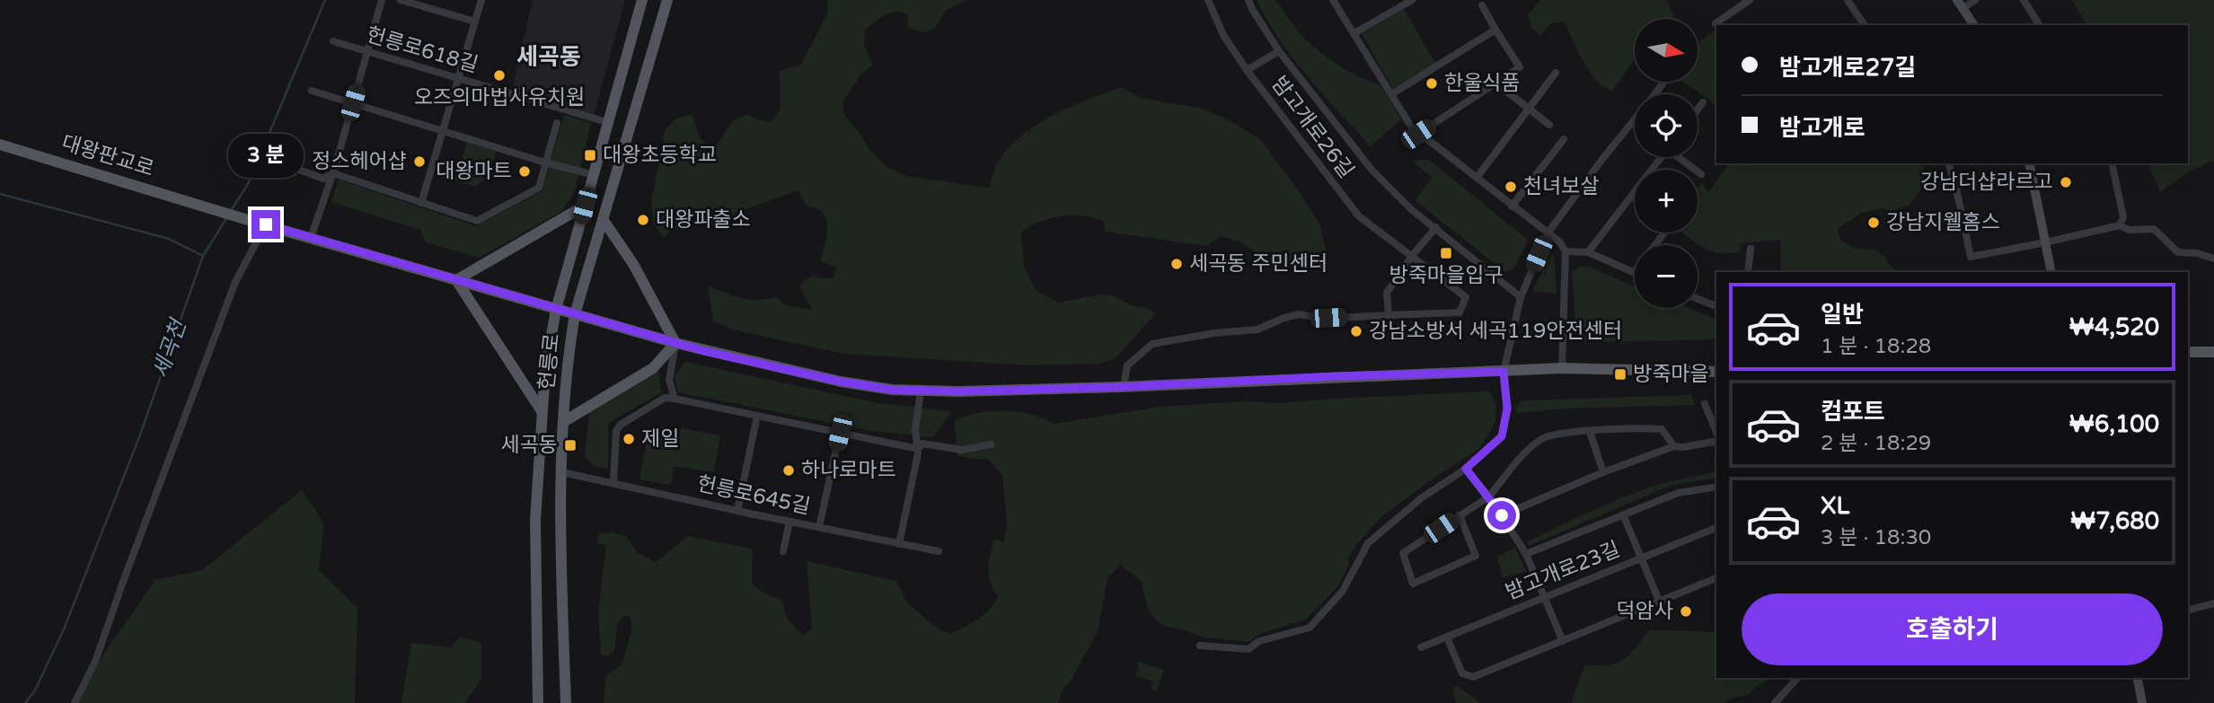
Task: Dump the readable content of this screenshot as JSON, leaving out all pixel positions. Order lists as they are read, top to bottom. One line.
{"streets":{"main road":["대왕판교로","헌릉로"],"street":["헌릉로618길","밤고개로26길","헌릉로645길","밤고개로23길"]},"crossings":[["헌릉로618길","헌릉로"],["대왕판교로","헌릉로"],["헌릉로","헌릉로645길"]],"districts":["세곡동"],"water":["세곡천"],"places":{"other":["오즈의마법사유치원","한울식품","정스헤어샵","대왕마트","강남더샵라르고","천녀보살","대왕파출소","강남지웰홈스","세곡동 주민센터","강남소방서 세곡119안전센터","제일","하나로마트","덕암사"],"transit":["대왕초등학교","방죽마을입구","방죽마을","세곡동"]},"north":"right","page":{"map_buttons":["+","−"],"banner":["밤고개로27길","밤고개로"],"bubble":"3 분","list":[{"name":"일반","note":"1 분 · 18:28","value":"₩4,520"},{"name":"컴포트","note":"2 분 · 18:29","value":"₩6,100"},{"name":"XL","note":"3 분 · 18:30","value":"₩7,680"}],"buttons":"호출하기"}}
